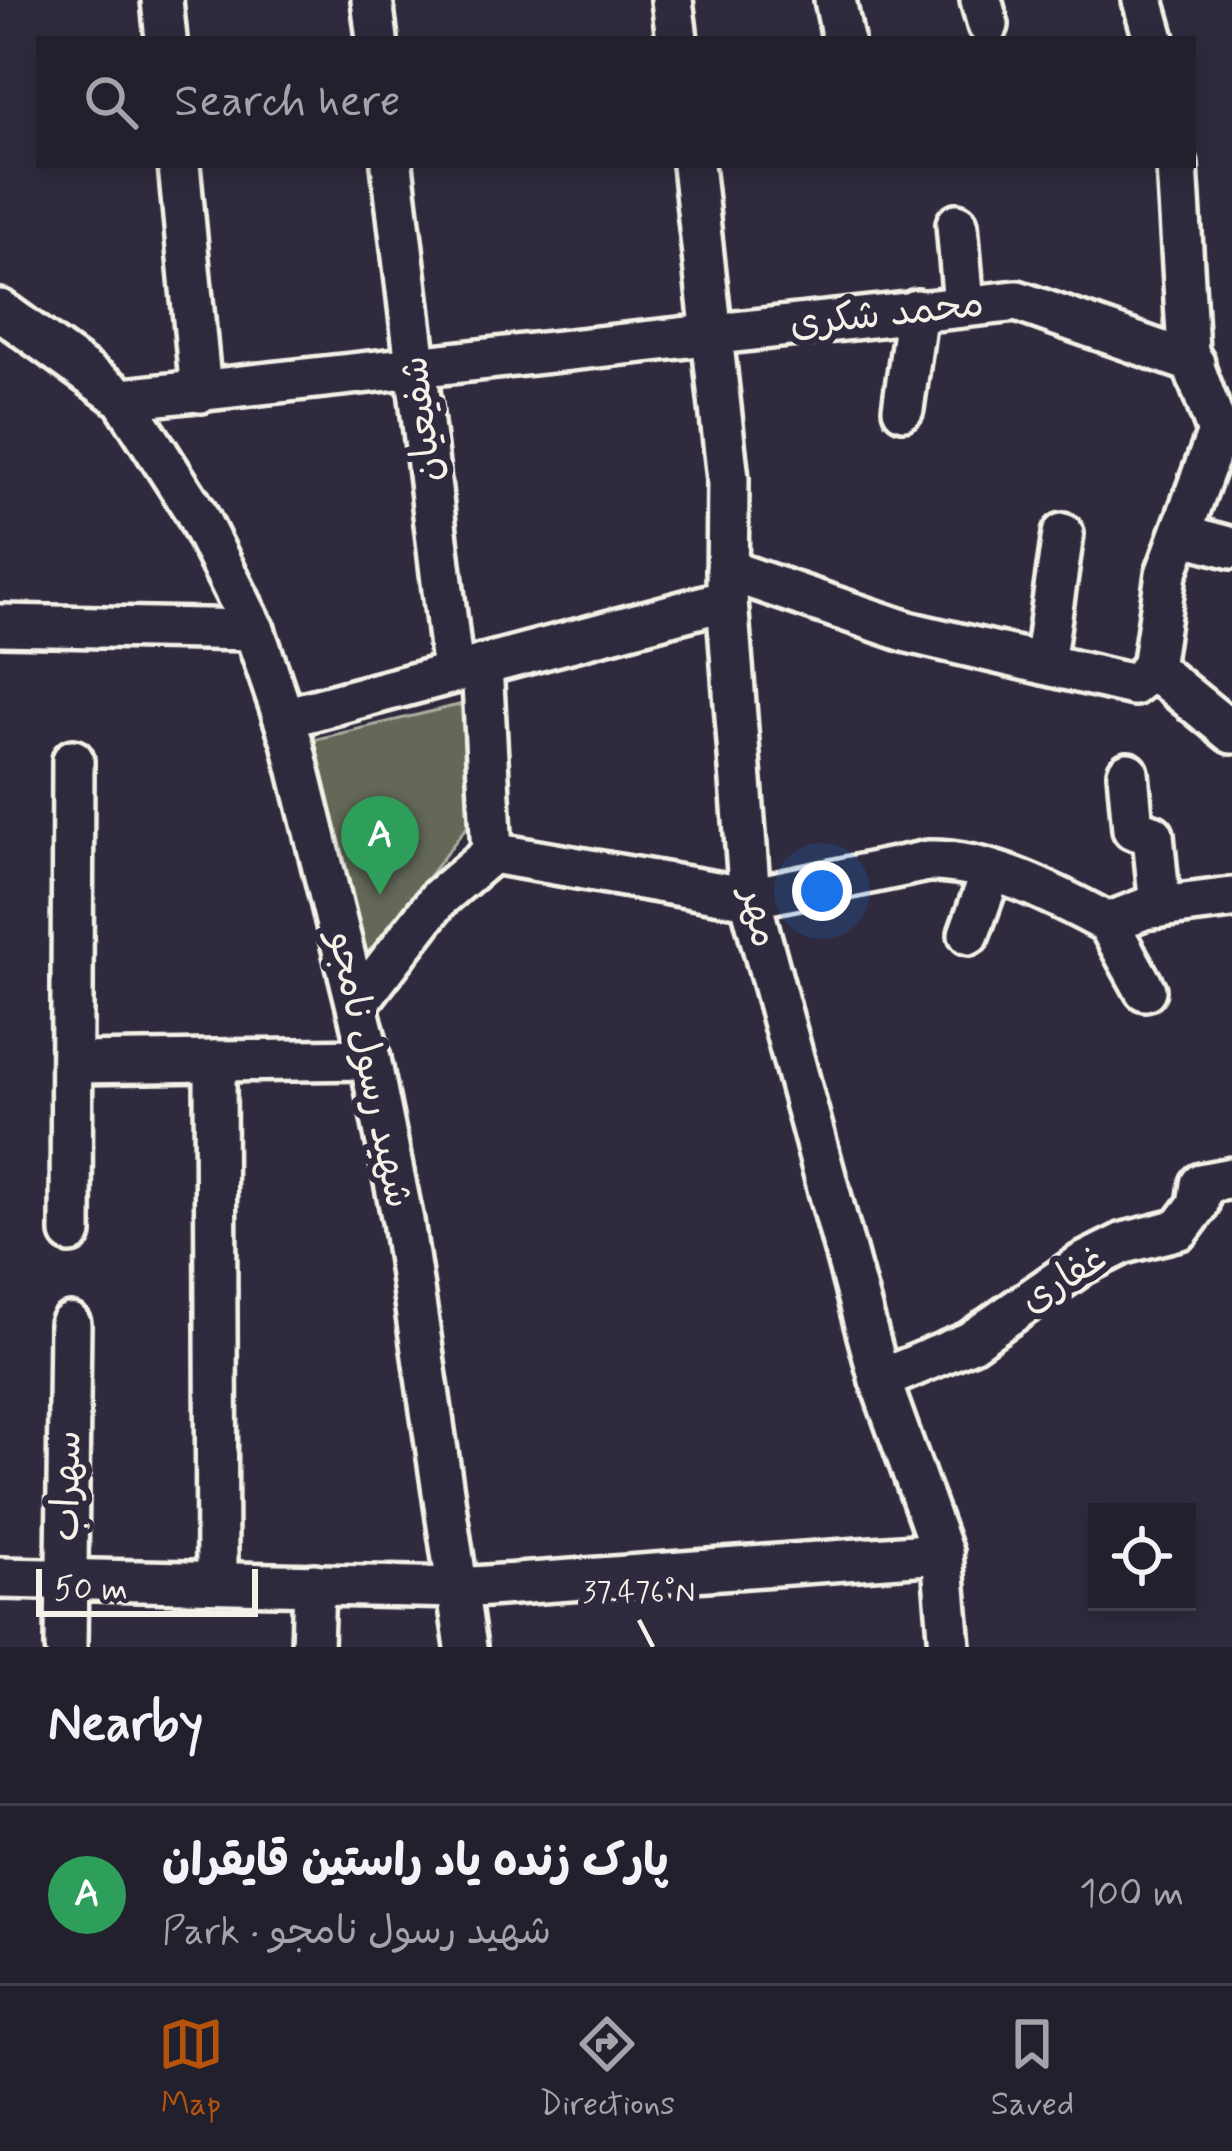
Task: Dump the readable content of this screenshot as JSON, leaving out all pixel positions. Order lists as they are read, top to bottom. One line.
{"streets":{"street":["محمد شکری","شفیعیان","مهر","شهید رسول نامجو","غفاری","سهراب"]},"crossings":[["محمد شکری","شفیعیان"],["محمد شکری","مهر"],["محمد شکری","شهید رسول نامجو"],["مهر","غفاری"]],"scale_bar":"50 m","page":{"search":"Search here","pins":"A","scale":"50 m","heading":"Nearby","list":[{"mark":"A","name":"پارک زنده یاد راستین قایقران","note":"Park · شهید رسول نامجو","value":"100 m"}],"nav":["Map","Directions","Saved"]},"coordinates":["37.476°N"]}
